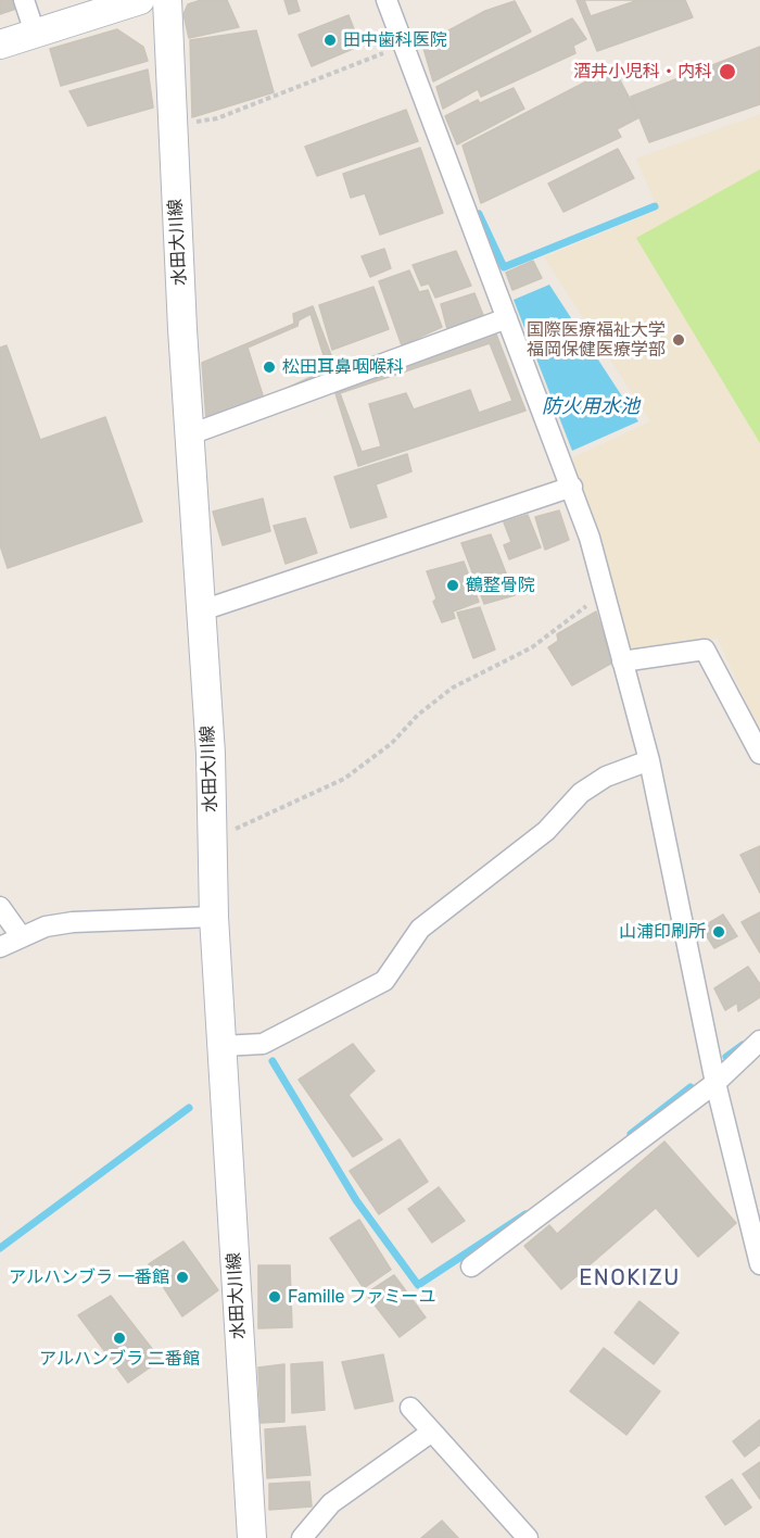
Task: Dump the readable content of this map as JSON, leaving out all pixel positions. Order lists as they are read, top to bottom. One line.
{"streets":{"main road":["水田大川線"]},"districts":["ENOKIZU"],"water":["防火用水池"],"places":["田中歯科医院","酒井小児科・内科","国際医療福祉大学 福岡保健医療学部","松田耳鼻咽喉科","鶴整骨院","山浦印刷所","アルハンブラ 一番館","Famille ファミーユ","アルハンブラ 二番館"]}
